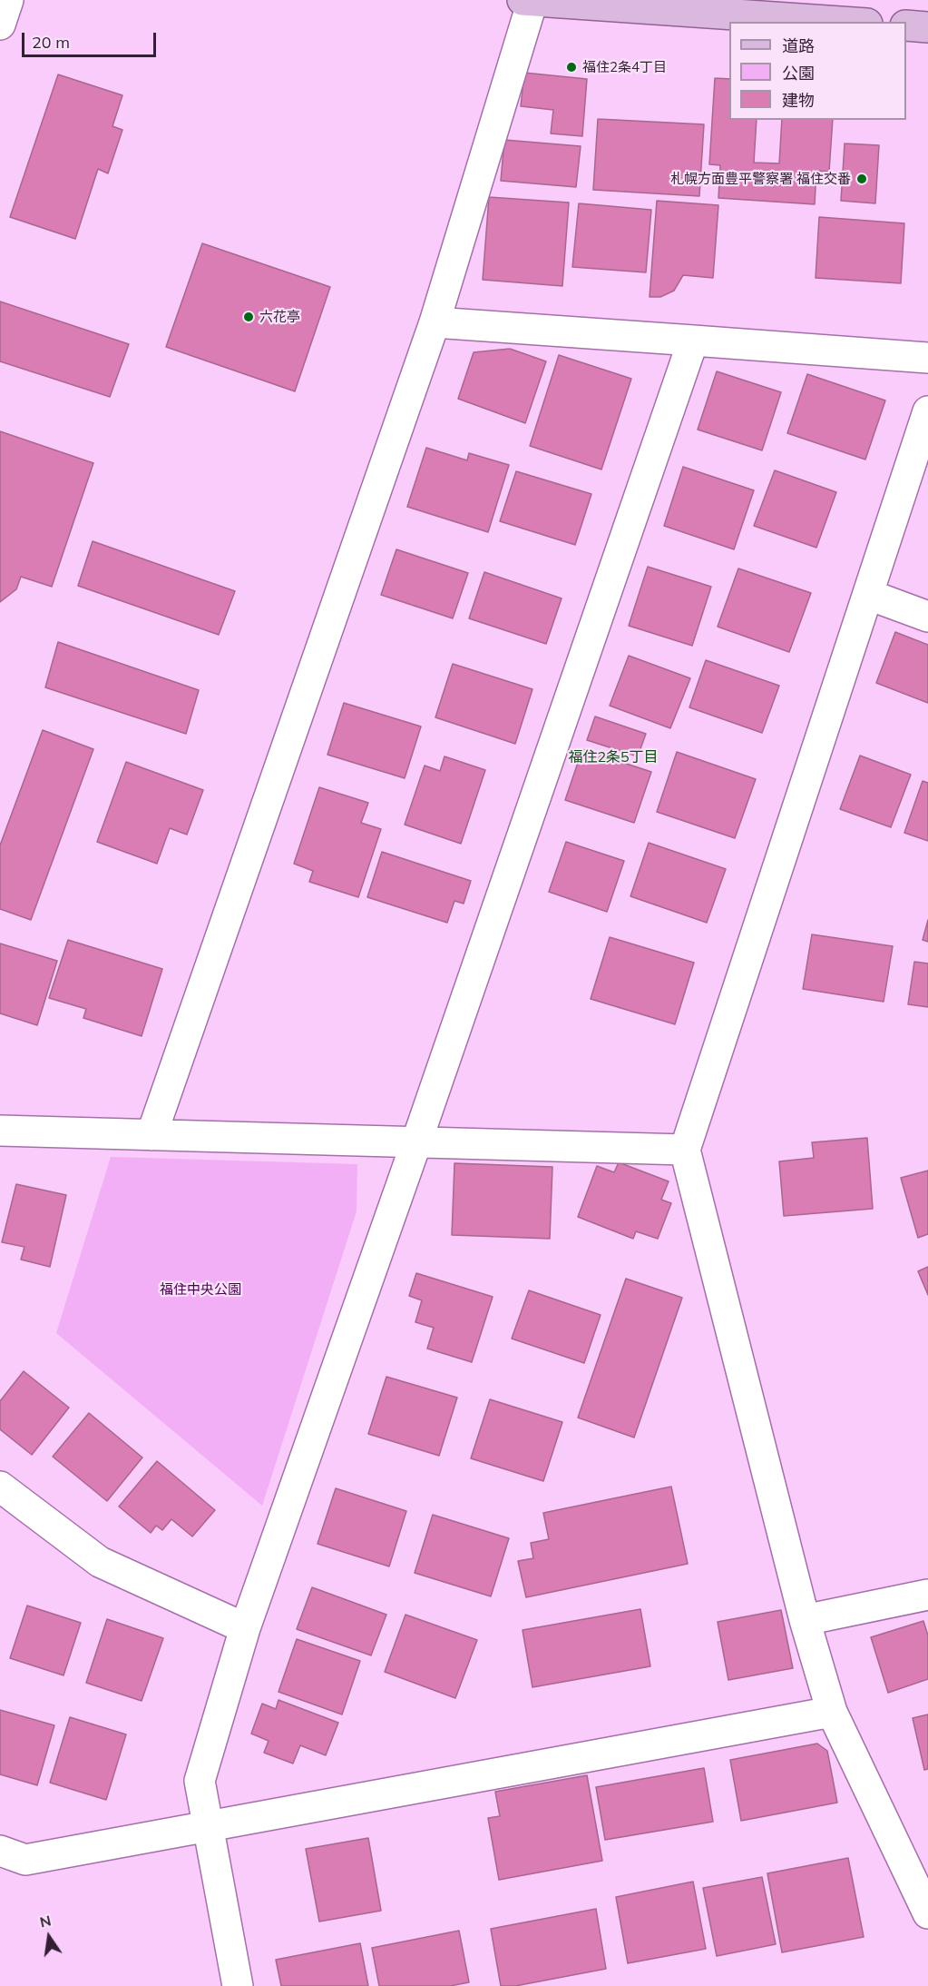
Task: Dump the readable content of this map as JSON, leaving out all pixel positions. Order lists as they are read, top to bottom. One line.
{"districts":["福住2条5丁目"],"parks":["福住中央公園"],"places":["福住2条4丁目","札幌方面豊平警察署 福住交番","六花亭"],"legend":["道路","公園","建物"],"scale_bar":"20 m","north":"top"}
